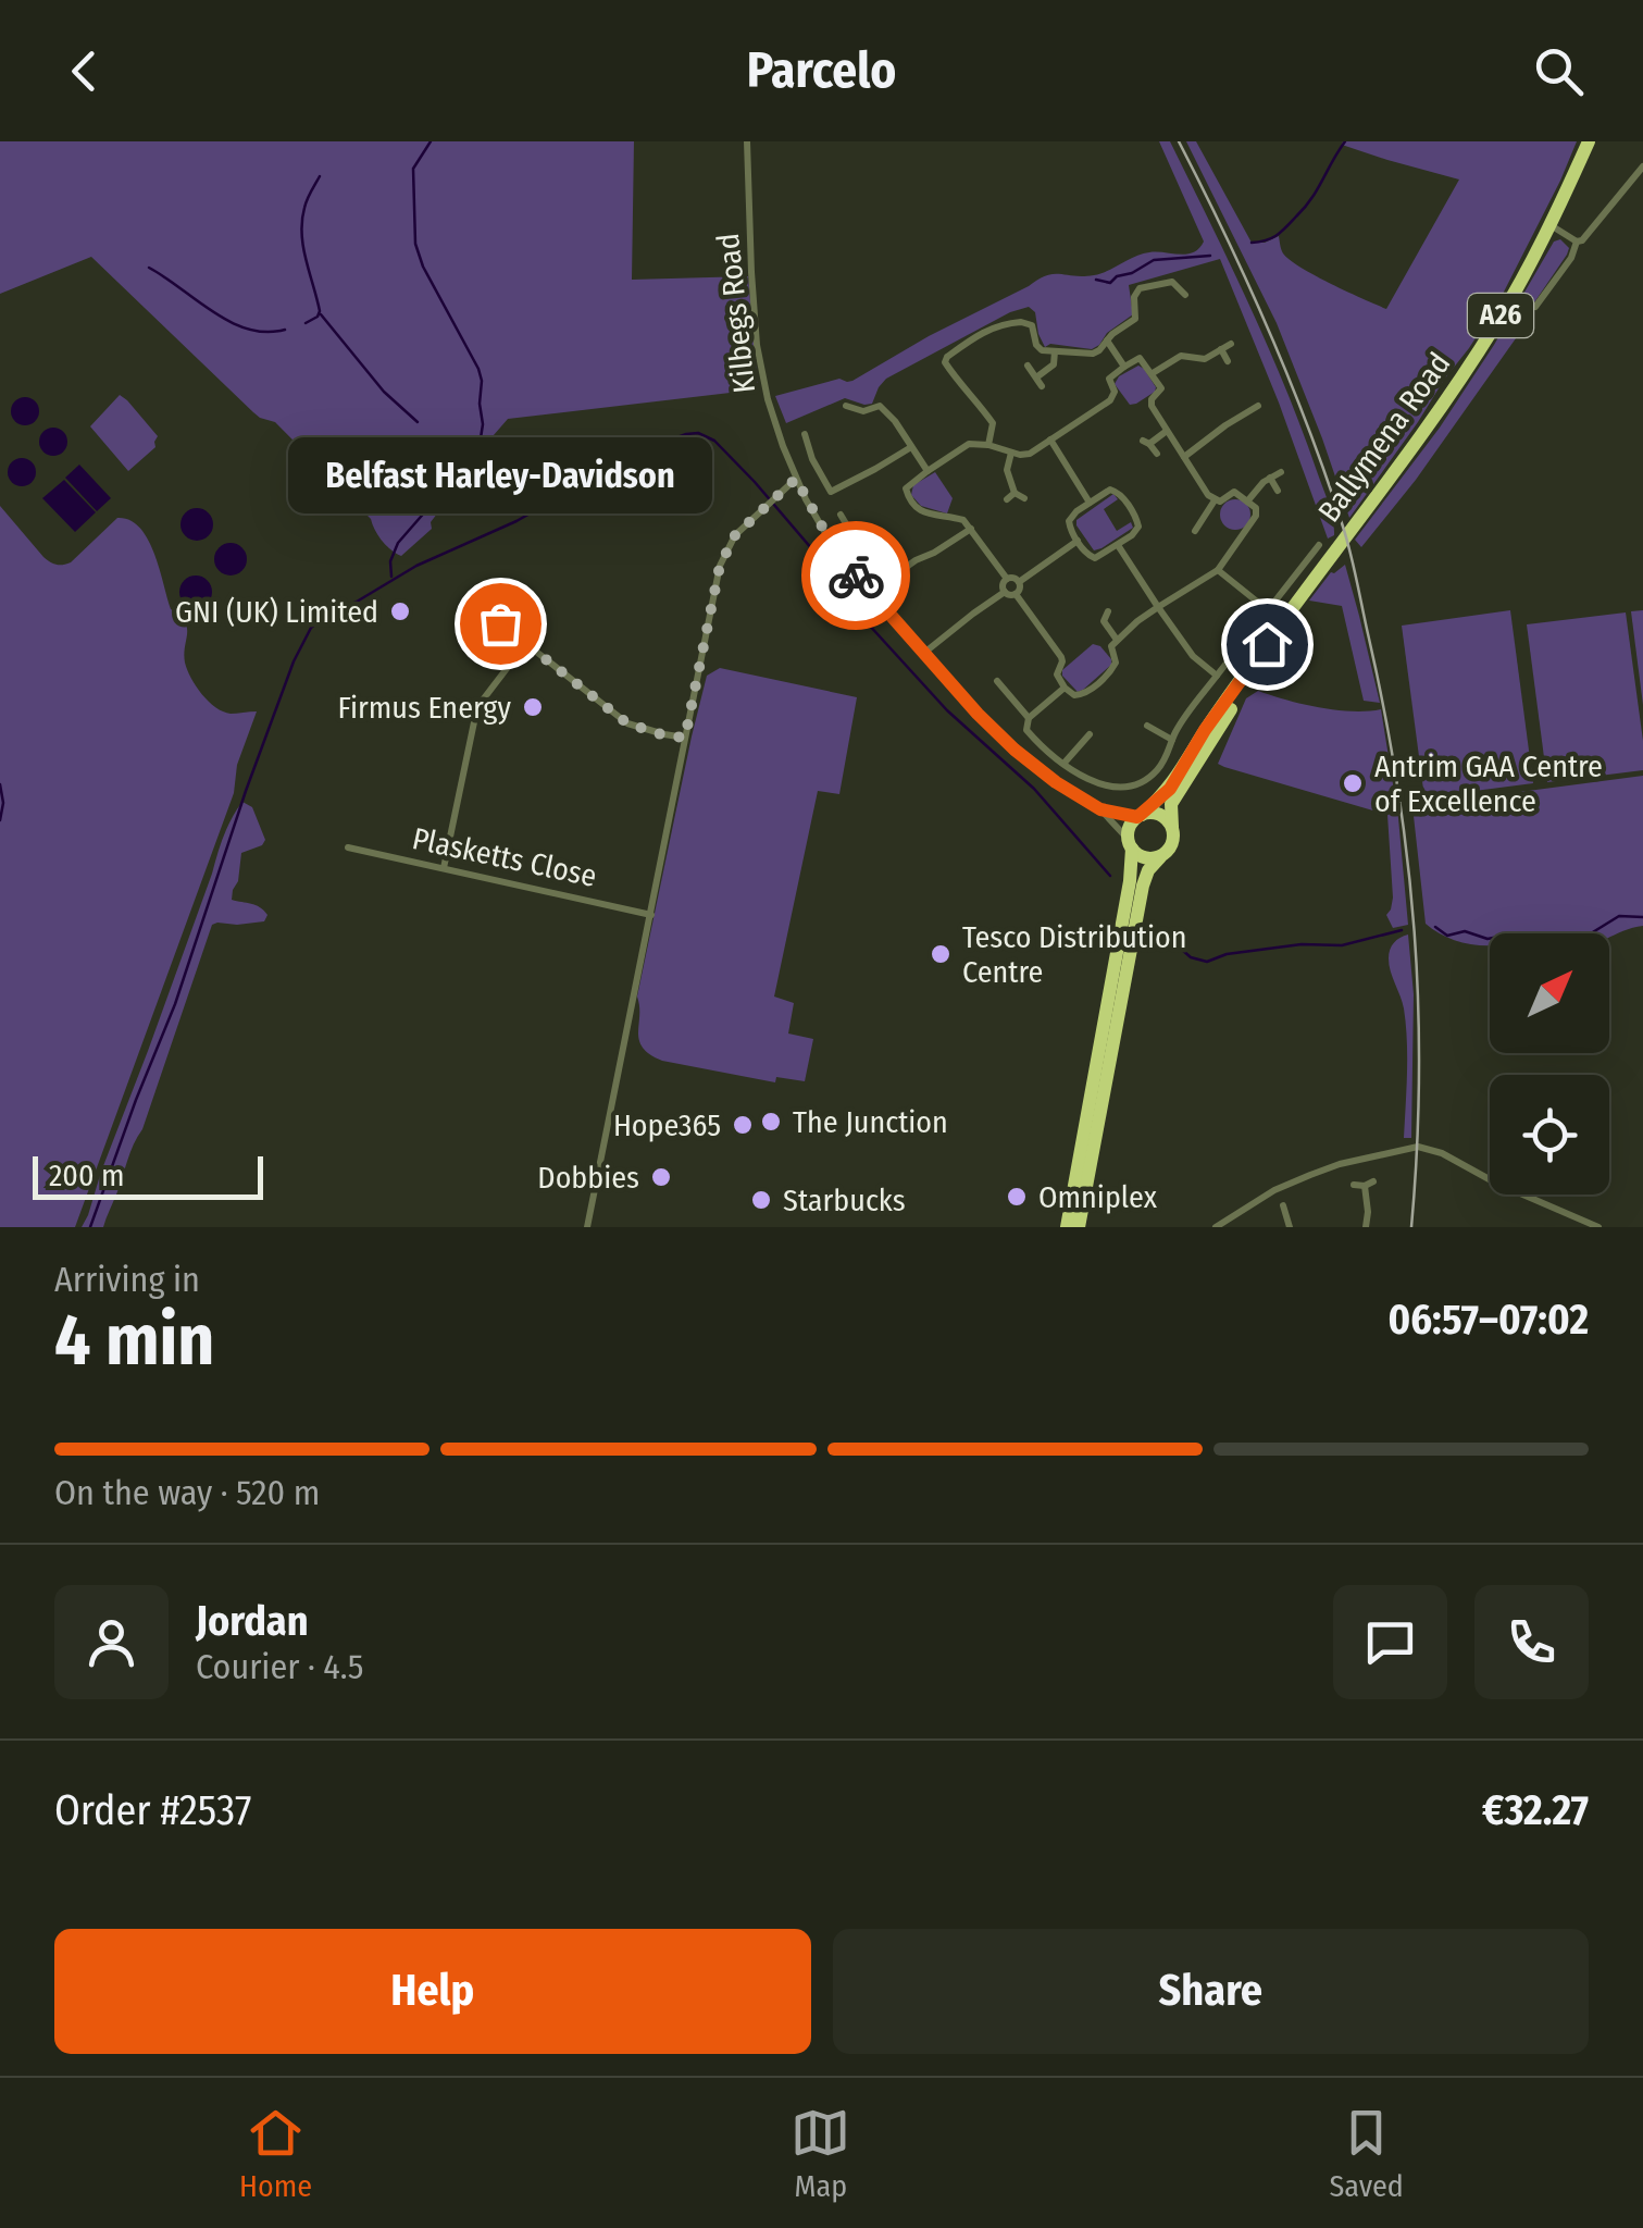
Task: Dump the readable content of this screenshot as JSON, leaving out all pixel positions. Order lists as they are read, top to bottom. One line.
{"streets":{"highway":["A26","Ballymena Road"],"street":["Kilbegs Road","Plasketts Close"]},"crossings":[["Kilbegs Road","A26"],["Kilbegs Road","Ballymena Road"],["A26","Ballymena Road"]],"places":["GNI (UK) Limited","Belfast Harley-Davidson","Firmus Energy","Antrim GAA Centre of Excellence","Tesco Distribution Centre","The Junction","Hope365","Dobbies","Omniplex","Starbucks"],"scale_bar":"200 m","north":"top right","page":{"header":"Parcelo","bubble":"Belfast Harley-Davidson","scale":"200 m","heading":["4 min","Arriving in","06:57–07:02"],"panel":["Jordan","Courier · 4.5","Order #2537","€32.27"],"bar":"On the way · 520 m","buttons":["Help","Share"],"tabs":["Home","Map","Saved"]}}
